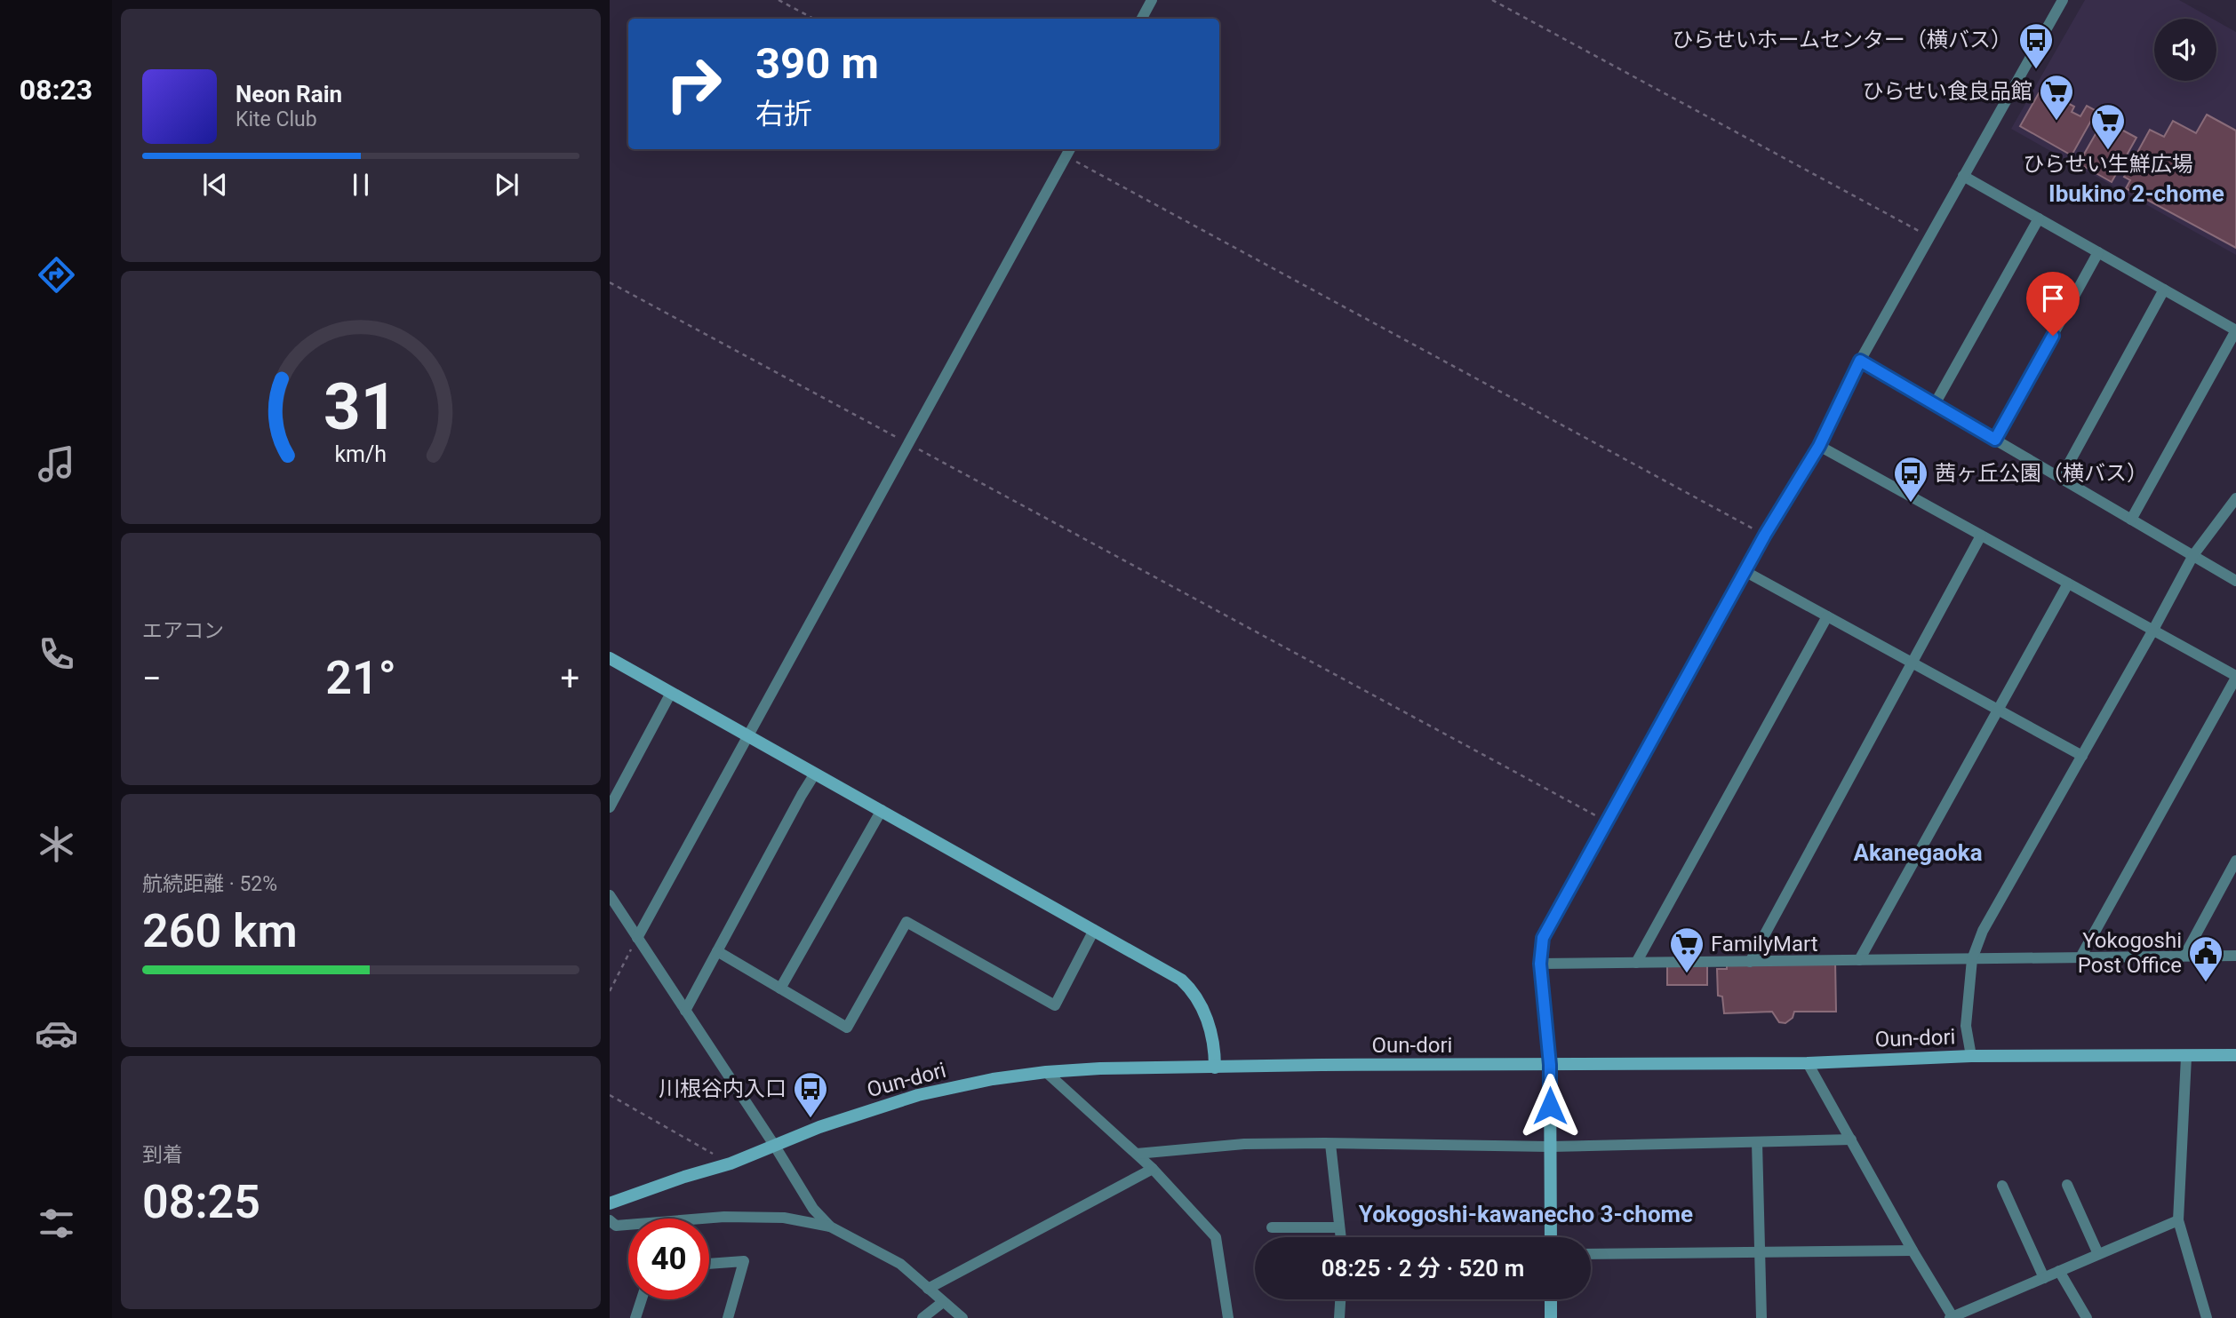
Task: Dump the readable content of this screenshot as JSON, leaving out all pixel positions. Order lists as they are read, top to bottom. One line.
{"streets":{"main road":["Oun-dori"]},"districts":["Ibukino 2-chome","Akanegaoka","Yokogoshi-kawanecho 3-chome"],"places":{"bus stop":["ひらせいホームセンター（横バス）","茜ヶ丘公園（横バス）","川根谷内入口"],"supermarket":["ひらせい食良品館","ひらせい生鮮広場","FamilyMart"],"public building":["Yokogoshi Post Office"]},"page":{"tabs":"08:23","turn":["390 m","右折"],"song":["Neon Rain","Kite Club"],"tile":["エアコン",["航続距離 · 52%","260 km"],["到着","08:25"]],"heat":["−","21°","+"],"limit":"40","trip":"08:25 · 2 分 · 520 m","gauge":["31","km/h"]}}
